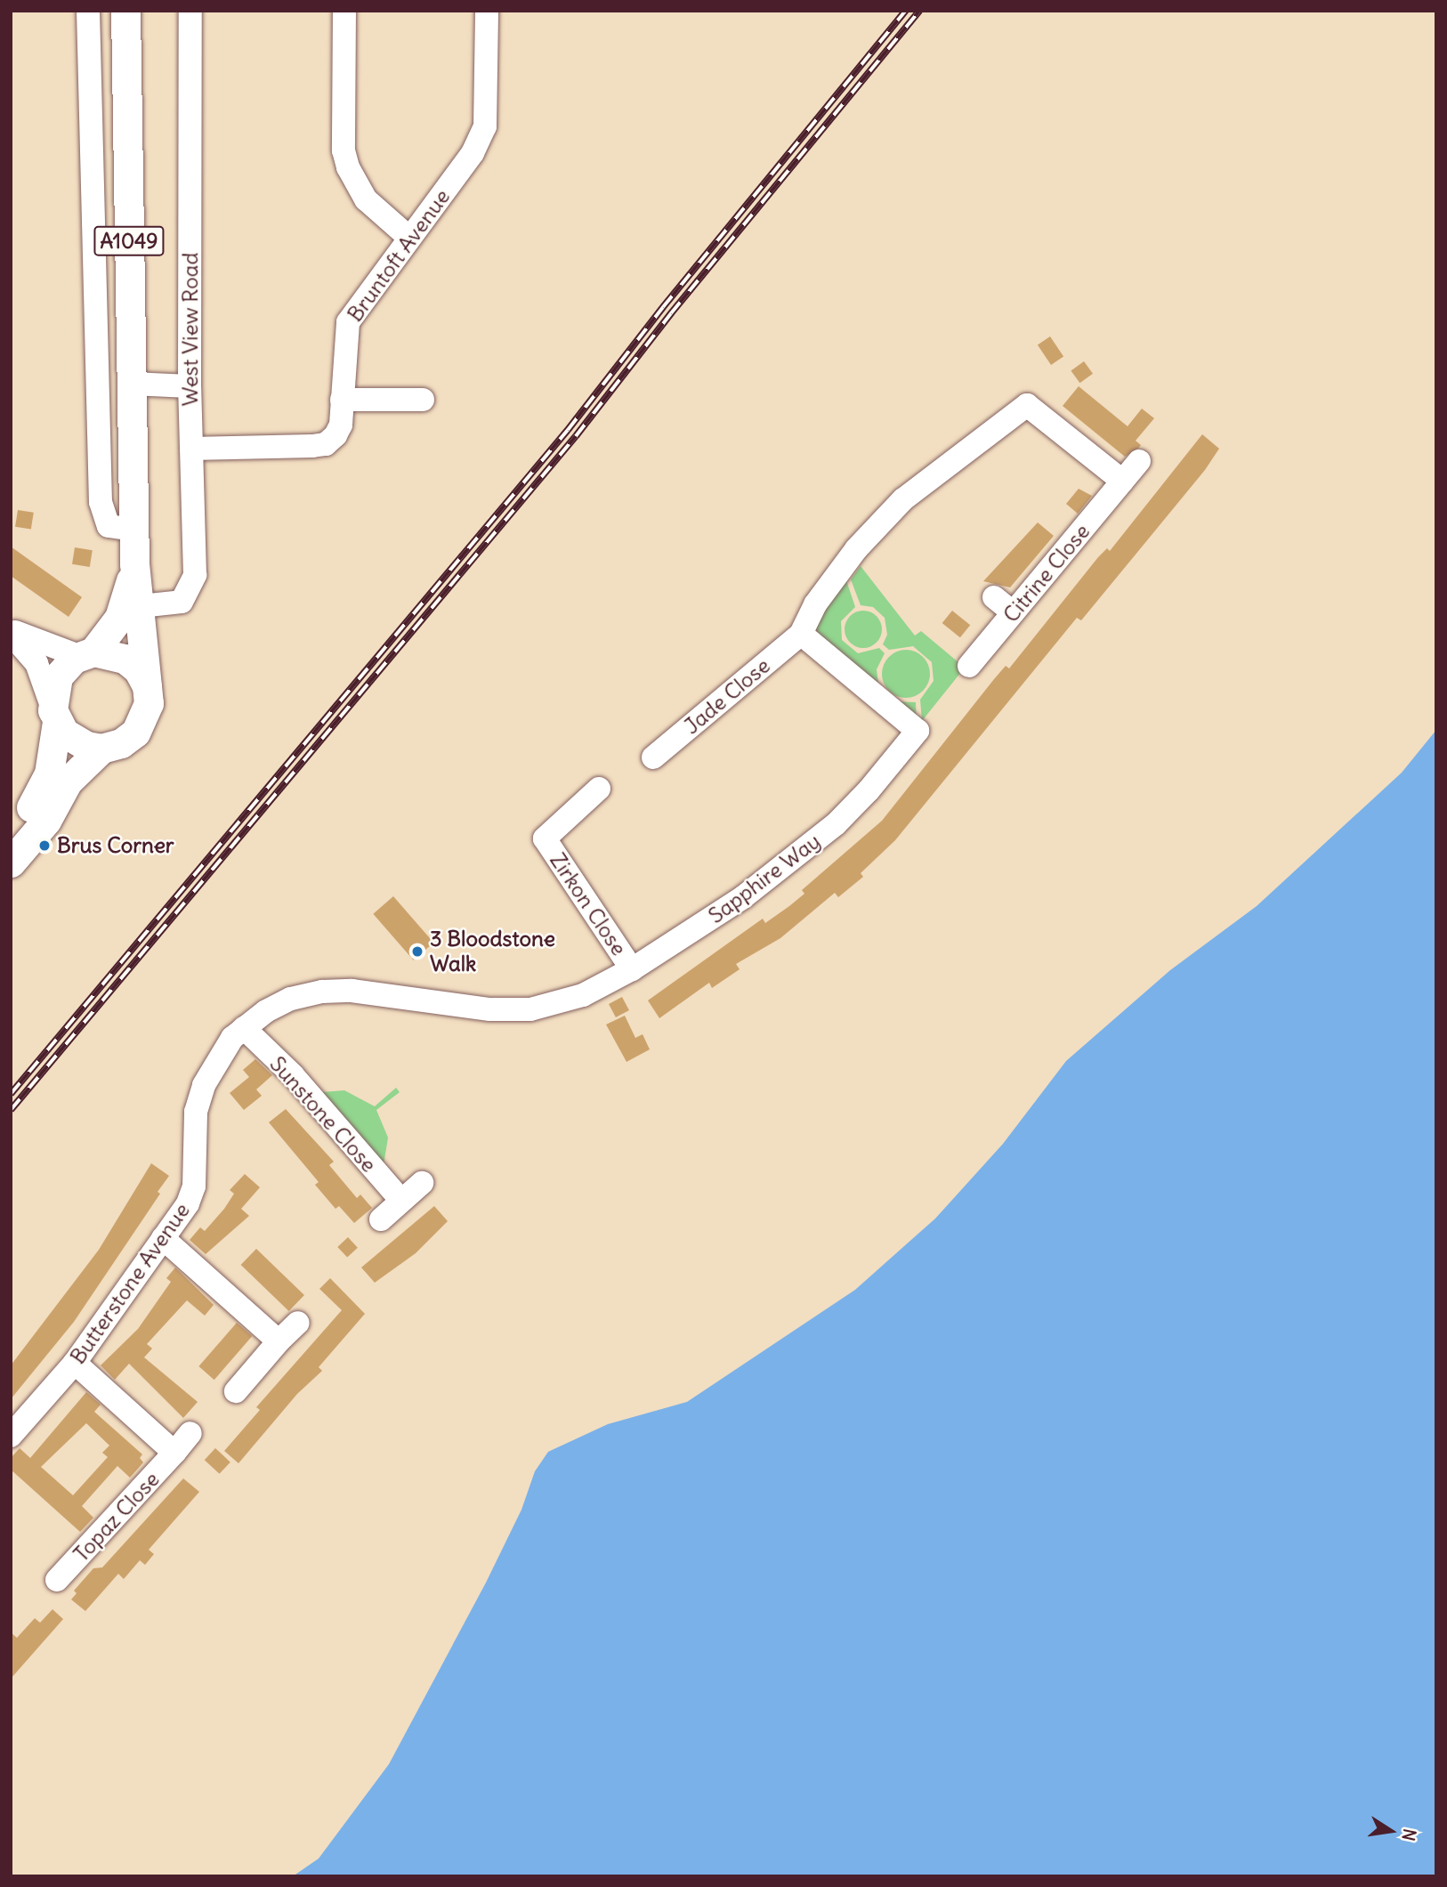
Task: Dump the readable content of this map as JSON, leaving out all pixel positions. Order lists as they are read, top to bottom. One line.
{"streets":{"main road":["A1049"],"street":["Bruntoft Avenue","West View Road","Citrine Close","Jade Close","Sapphire Way","Zirkon Close","Sunstone Close","Butterstone Avenue","Topaz Close"]},"crossings":[["A1049","West View Road"],["Bruntoft Avenue","West View Road"],["Jade Close","Sapphire Way"],["Sapphire Way","Zirkon Close"],["Sapphire Way","Butterstone Avenue"],["Sunstone Close","Butterstone Avenue"],["Butterstone Avenue","Topaz Close"]],"places":["Brus Corner","3 Bloodstone Walk"],"north":"right"}
